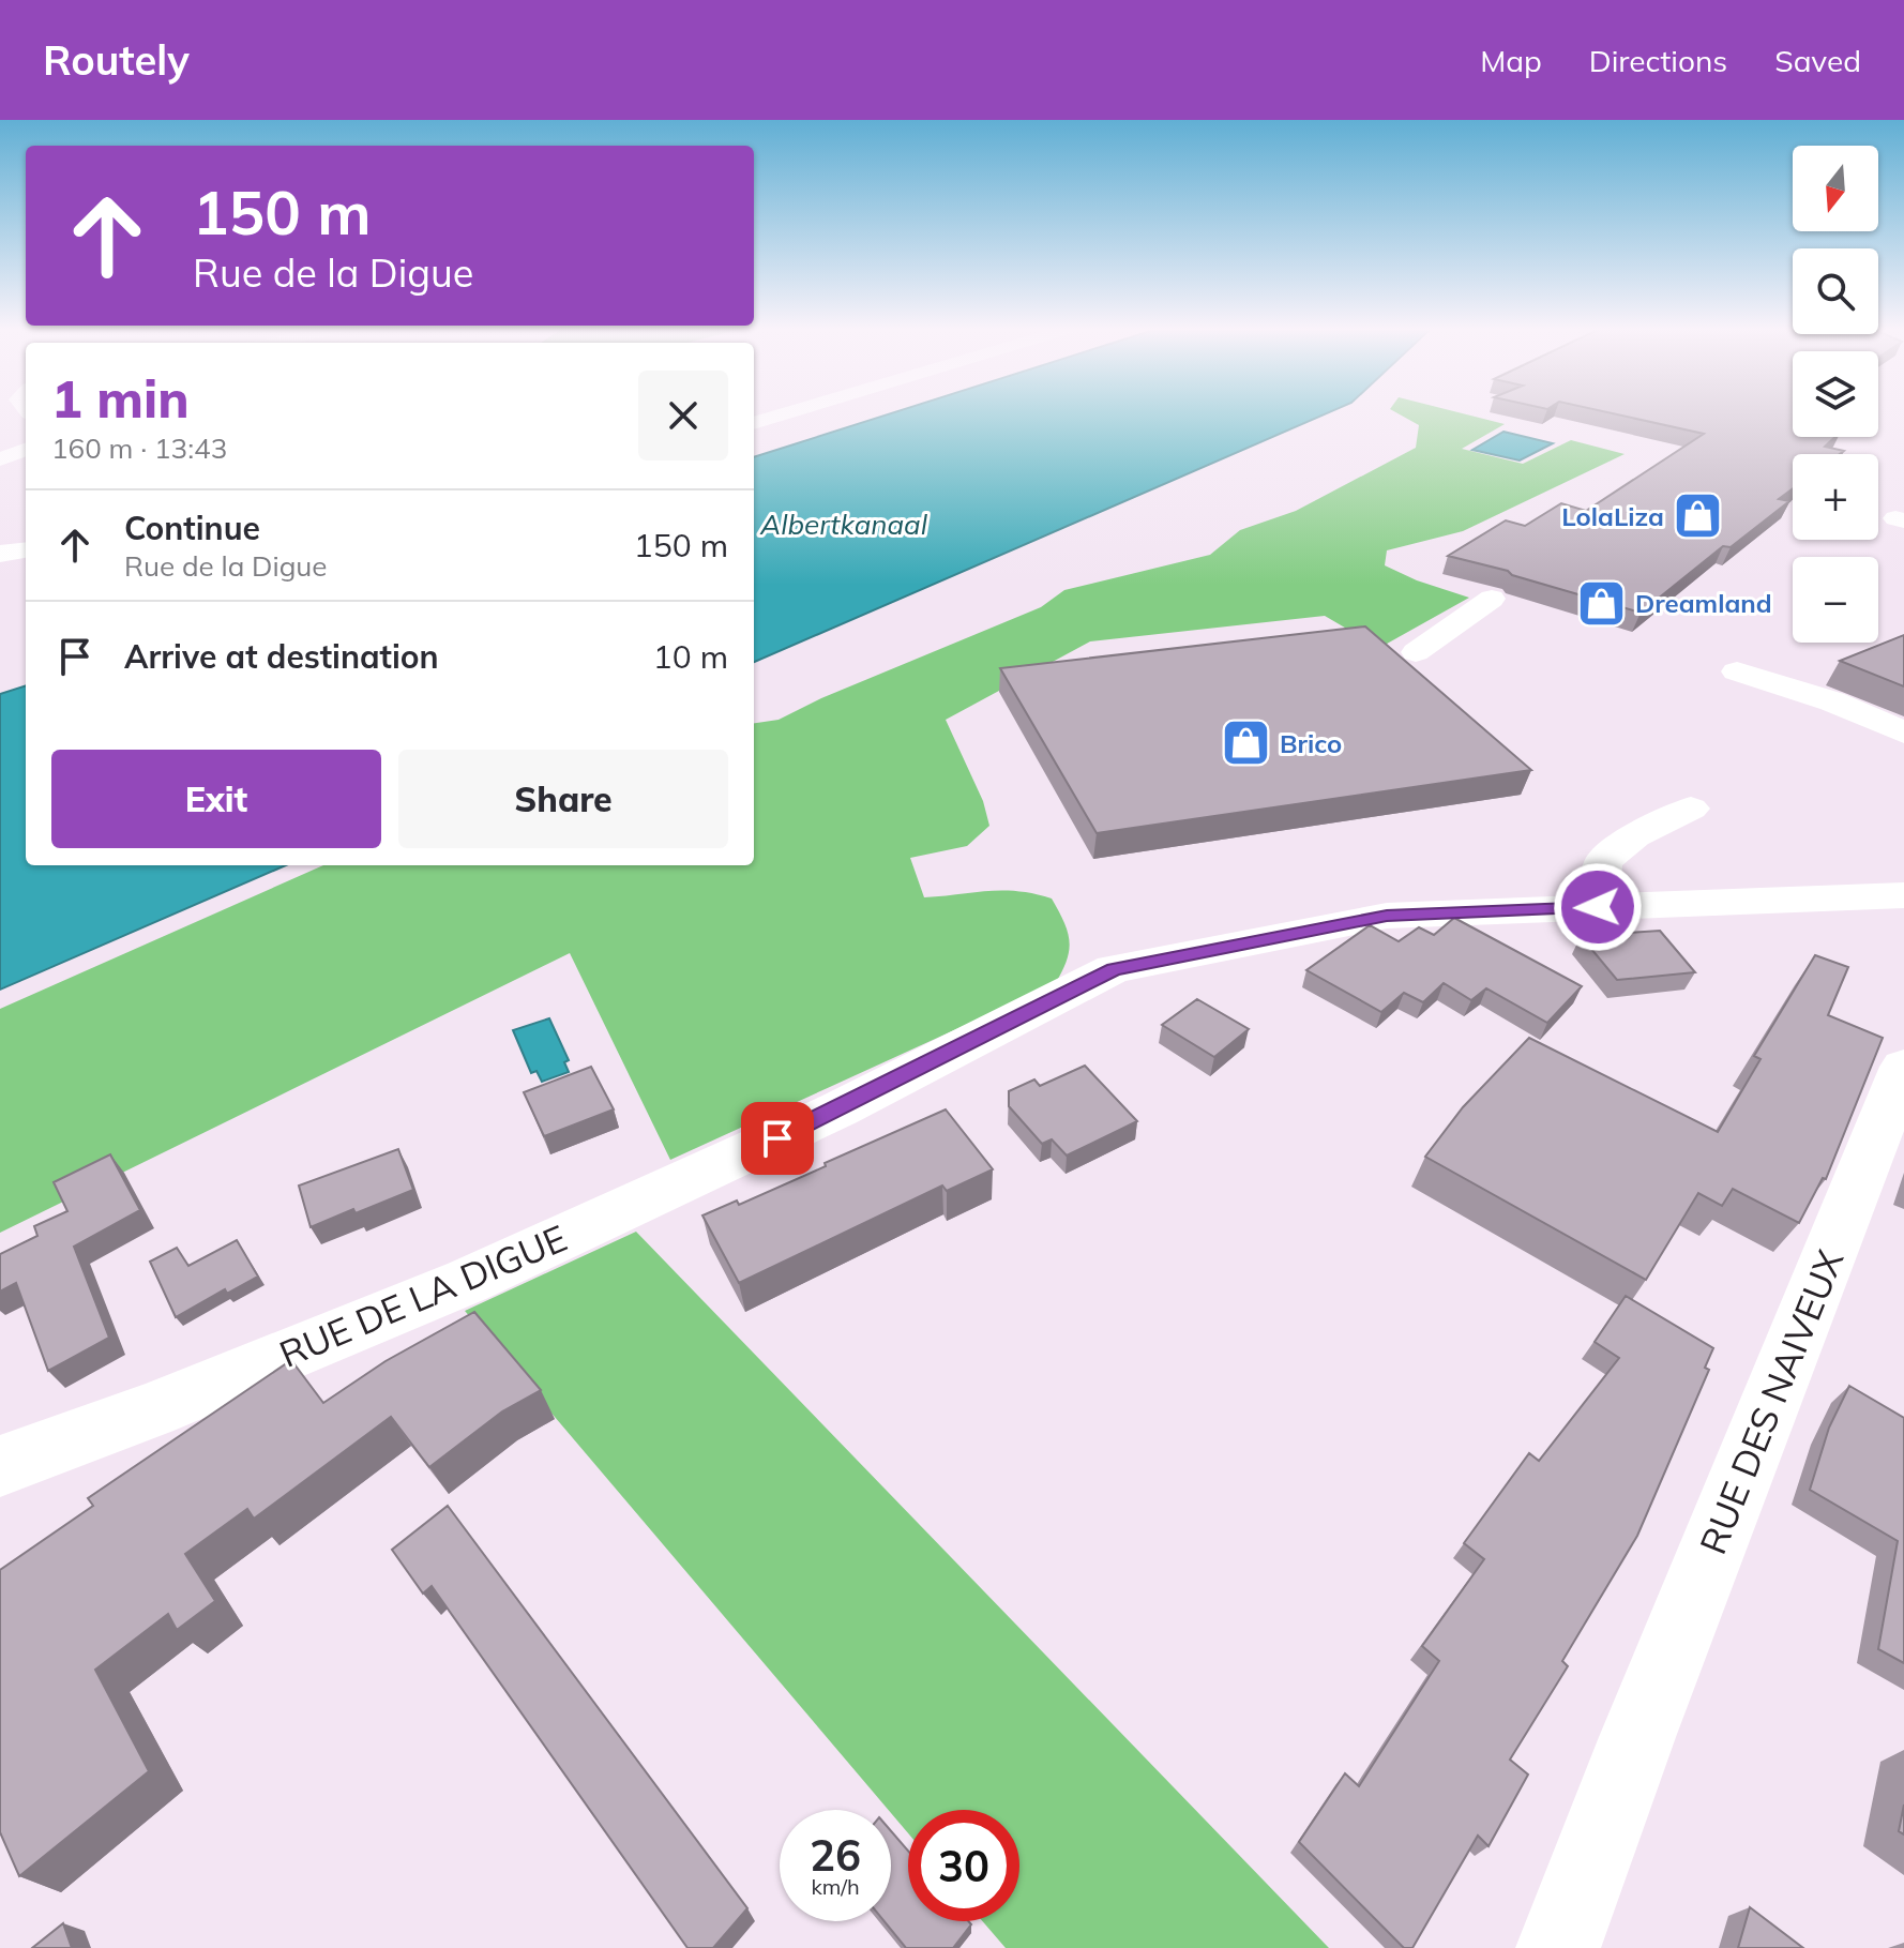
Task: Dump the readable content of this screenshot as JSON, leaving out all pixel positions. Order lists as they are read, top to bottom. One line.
{"streets":{"street":["RUE DE LA DIGUE","RUE DES NAIVEUX"]},"water":["Albertkanaal"],"places":{"shop":["LolaLiza","Dreamland","Brico"]},"north":"bottom","page":{"header":"Routely","nav":["Map","Directions","Saved"],"map_buttons":["+","−"],"turn":["150 m","Rue de la Digue"],"heading":["1 min","160 m · 13:43"],"list":[{"name":"Continue","note":"Rue de la Digue","value":"150 m"},{"name":"Arrive at destination","value":"10 m"}],"buttons":["Exit","Share"],"speed":"26 km/h","limit":"30"}}
